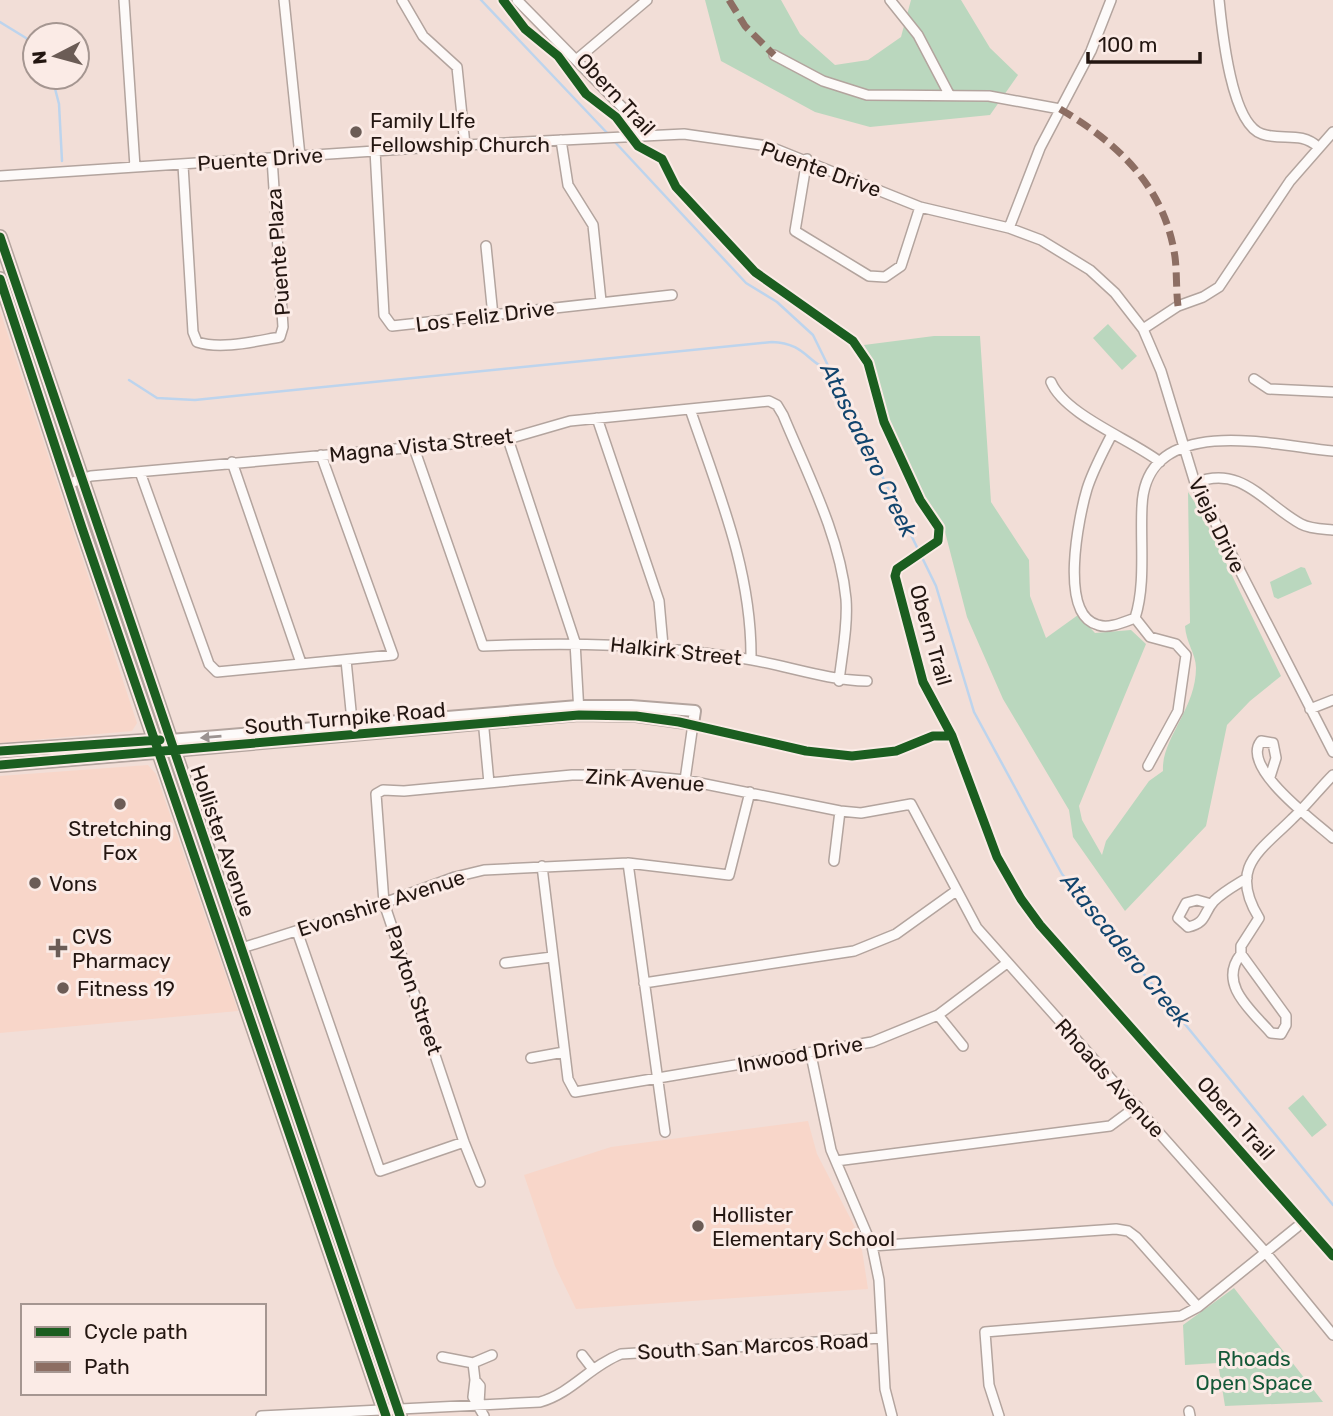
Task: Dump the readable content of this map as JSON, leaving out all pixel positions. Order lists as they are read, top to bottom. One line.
{"streets":{"main road":["South Turnpike Road","Hollister Avenue"],"street":["Puente Drive","Puente Plaza","Los Feliz Drive","Magna Vista Street","Vieja Drive","Halkirk Street","Zink Avenue","Evonshire Avenue","Payton Street","Inwood Drive","Rhoads Avenue","South San Marcos Road"],"cycle path":["Obern Trail"]},"crossings":[["Puente Drive","Puente Plaza"],["Puente Drive","Los Feliz Drive"],["Puente Drive","Vieja Drive"],["Magna Vista Street","Halkirk Street"],["Magna Vista Street","Hollister Avenue"],["South Turnpike Road","Hollister Avenue"],["Zink Avenue","Evonshire Avenue"],["Zink Avenue","Payton Street"],["Zink Avenue","Rhoads Avenue"],["Hollister Avenue","Evonshire Avenue"],["Hollister Avenue","South San Marcos Road"],["Evonshire Avenue","Payton Street"],["Inwood Drive","Rhoads Avenue"]],"water":["Atascadero Creek"],"parks":["Rhoads Open Space"],"places":{"other":["Family LIfe Fellowship Church","Stretching Fox","Vons","Fitness 19","Hollister Elementary School"],"health":["CVS Pharmacy"]},"legend":["Cycle path","Path"],"scale_bar":"100 m","north":"left"}
